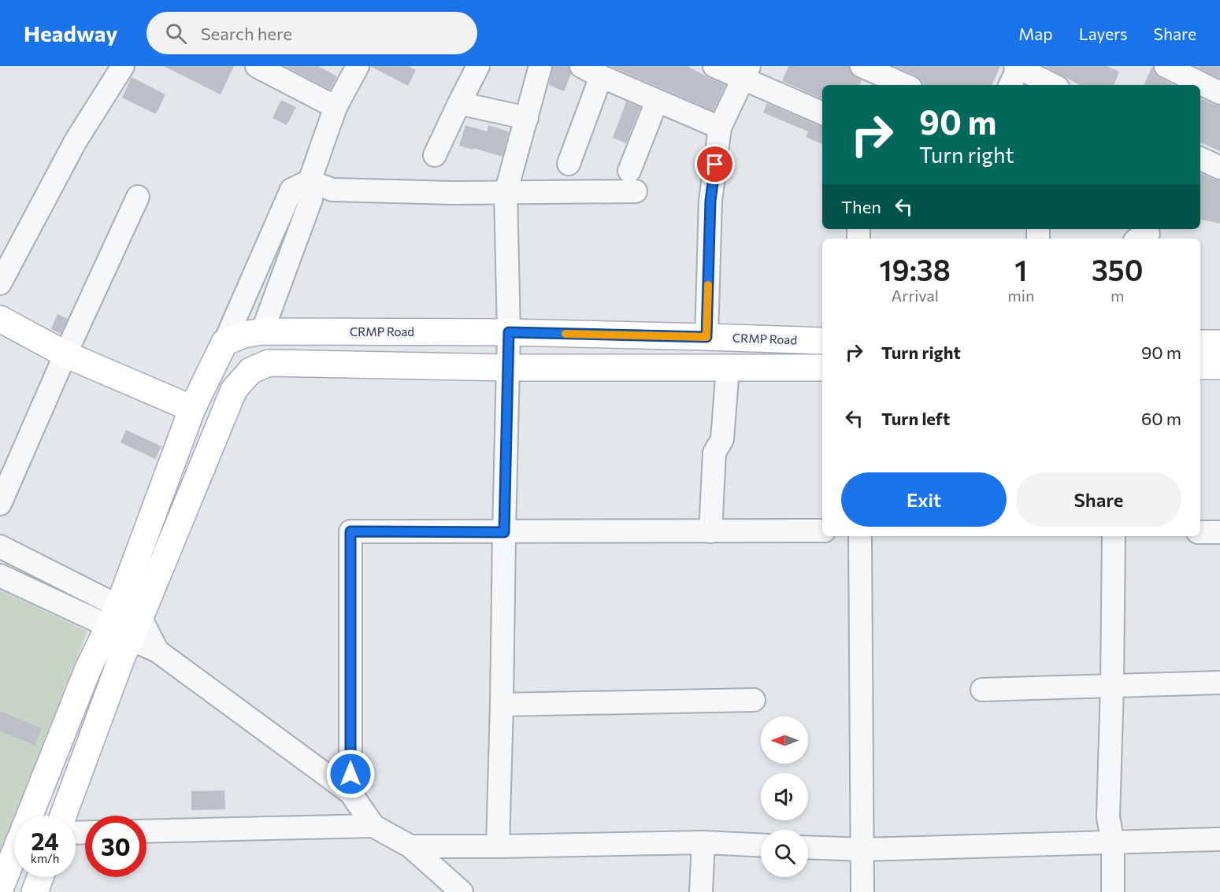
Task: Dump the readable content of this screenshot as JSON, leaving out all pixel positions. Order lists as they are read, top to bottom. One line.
{"streets":{"main road":["CRMP Road"]},"north":"left","page":{"header":"Headway","search":"Search here","nav":["Map","Layers","Share"],"turn":["90 m","Turn right"],"then":"Then","eta":["19:38","Arrival","1","min","350","m"],"list":[{"name":"Turn right","value":"90 m"},{"name":"Turn left","value":"60 m"}],"buttons":["Exit","Share"],"speed":"24 km/h","limit":"30"}}
